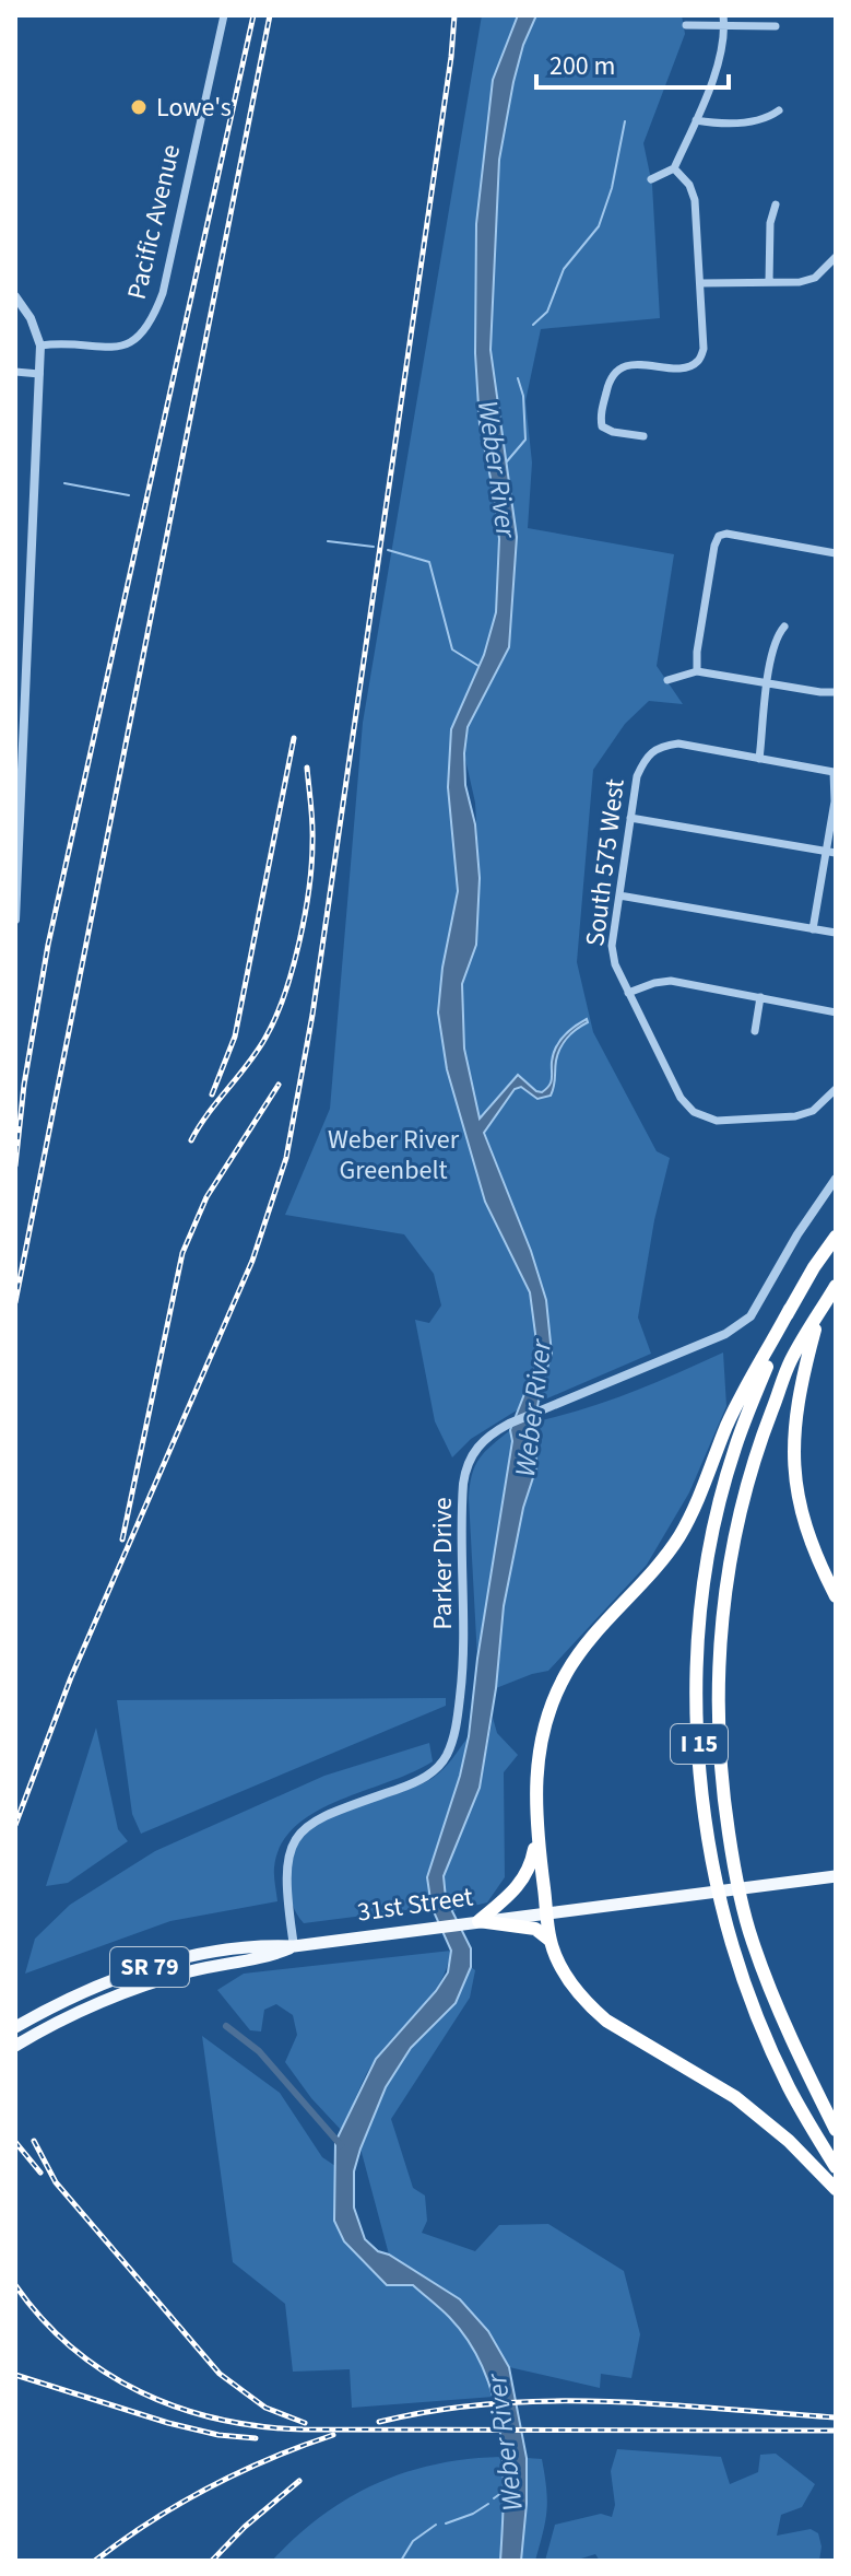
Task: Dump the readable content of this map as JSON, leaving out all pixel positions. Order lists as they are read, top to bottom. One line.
{"streets":{"highway":["I 15"],"main road":["31st Street","SR 79"],"street":["Pacific Avenue","South 575 West","Parker Drive"]},"crossings":[["Parker Drive","31st Street"],["Parker Drive","SR 79"],["31st Street","SR 79"]],"water":["Weber River"],"parks":["Weber River Greenbelt"],"places":["Lowe's"],"scale_bar":"200 m"}
